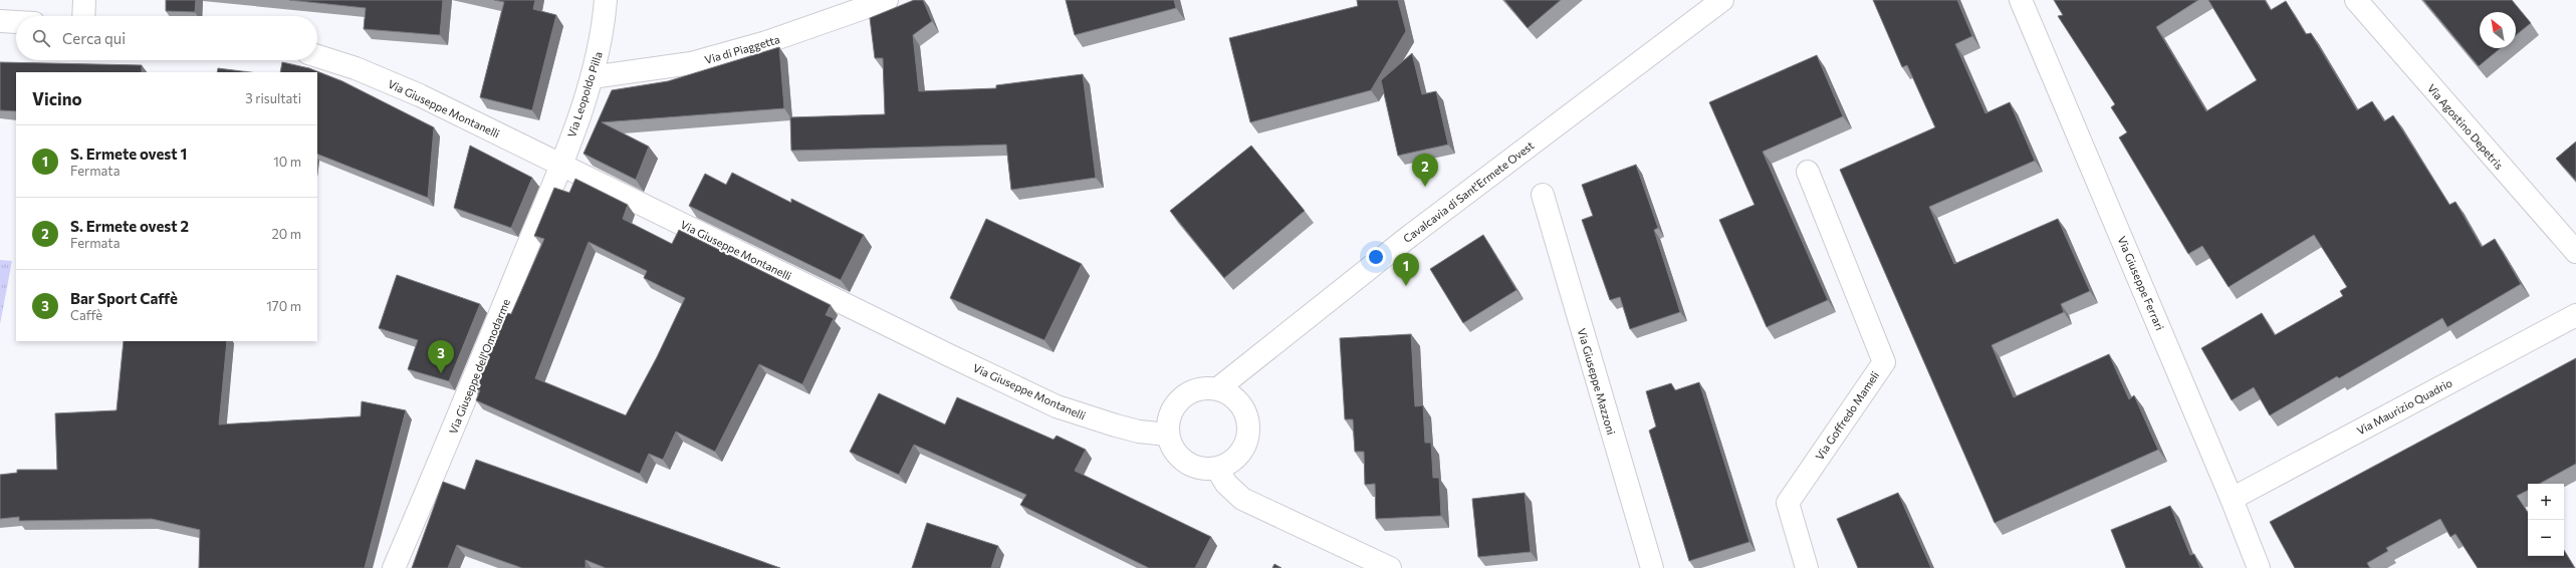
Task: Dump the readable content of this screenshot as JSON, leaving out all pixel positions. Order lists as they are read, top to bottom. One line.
{"streets":{"street":["Via di Piaggetta","Via Leopoldo Pilla","Via Giuseppe Montanelli","Via Agostino Depetris","Cavalcavia di Sant'Ermete Ovest","Via Giuseppe Ferrari","Via Giuseppe dell'Omodarme","Via Giuseppe Mazzoni","Via Maurizio Quadrio","Via Goffredo Mameli"]},"crossings":[["Via di Piaggetta","Via Leopoldo Pilla"],["Via Leopoldo Pilla","Via Giuseppe Montanelli"],["Via Leopoldo Pilla","Via Giuseppe dell'Omodarme"],["Via Giuseppe Montanelli","Cavalcavia di Sant'Ermete Ovest"],["Via Giuseppe Montanelli","Via Giuseppe dell'Omodarme"],["Via Giuseppe Ferrari","Via Maurizio Quadrio"]],"north":"top left","page":{"search":"Cerca qui","heading":["Vicino","3 risultati"],"list":[{"mark":"1","name":"S. Ermete ovest 1","note":"Fermata","value":"10 m"},{"mark":"2","name":"S. Ermete ovest 2","note":"Fermata","value":"20 m"},{"mark":"3","name":"Bar Sport Caffè","note":"Caffè","value":"170 m"}],"pins":["2","1","3"],"map_buttons":["+","−"]}}
